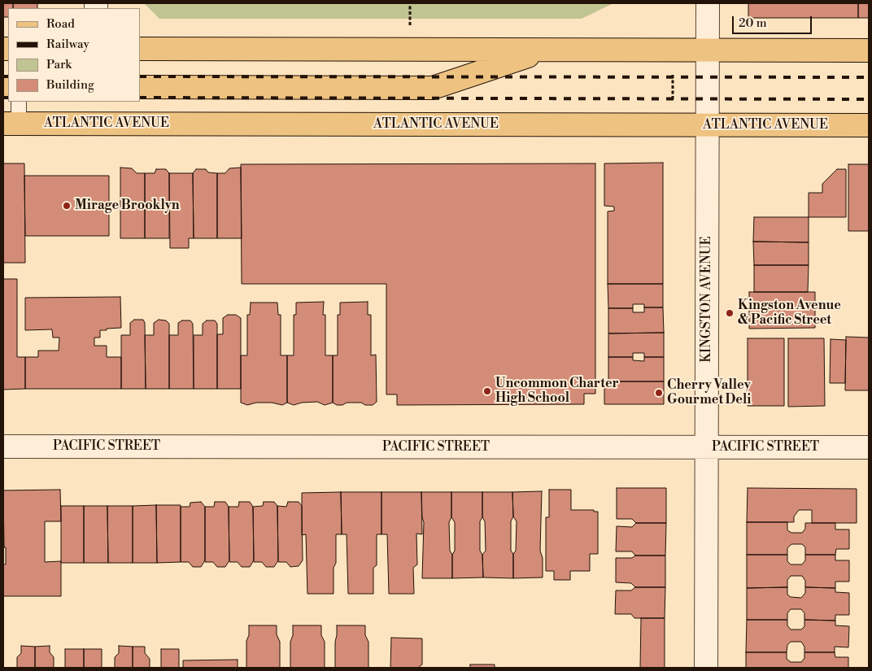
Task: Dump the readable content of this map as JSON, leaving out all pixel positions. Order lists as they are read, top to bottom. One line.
{"streets":{"main road":["ATLANTIC AVENUE"],"street":["KINGSTON AVENUE","PACIFIC STREET"]},"crossings":[["ATLANTIC AVENUE","KINGSTON AVENUE"],["KINGSTON AVENUE","PACIFIC STREET"]],"places":["Mirage Brooklyn","Kingston Avenue & Pacific Street","Uncommon Charter High School","Cherry Valley Gourmet Deli"],"legend":["Road","Railway","Park","Building"],"scale_bar":"20 m"}
